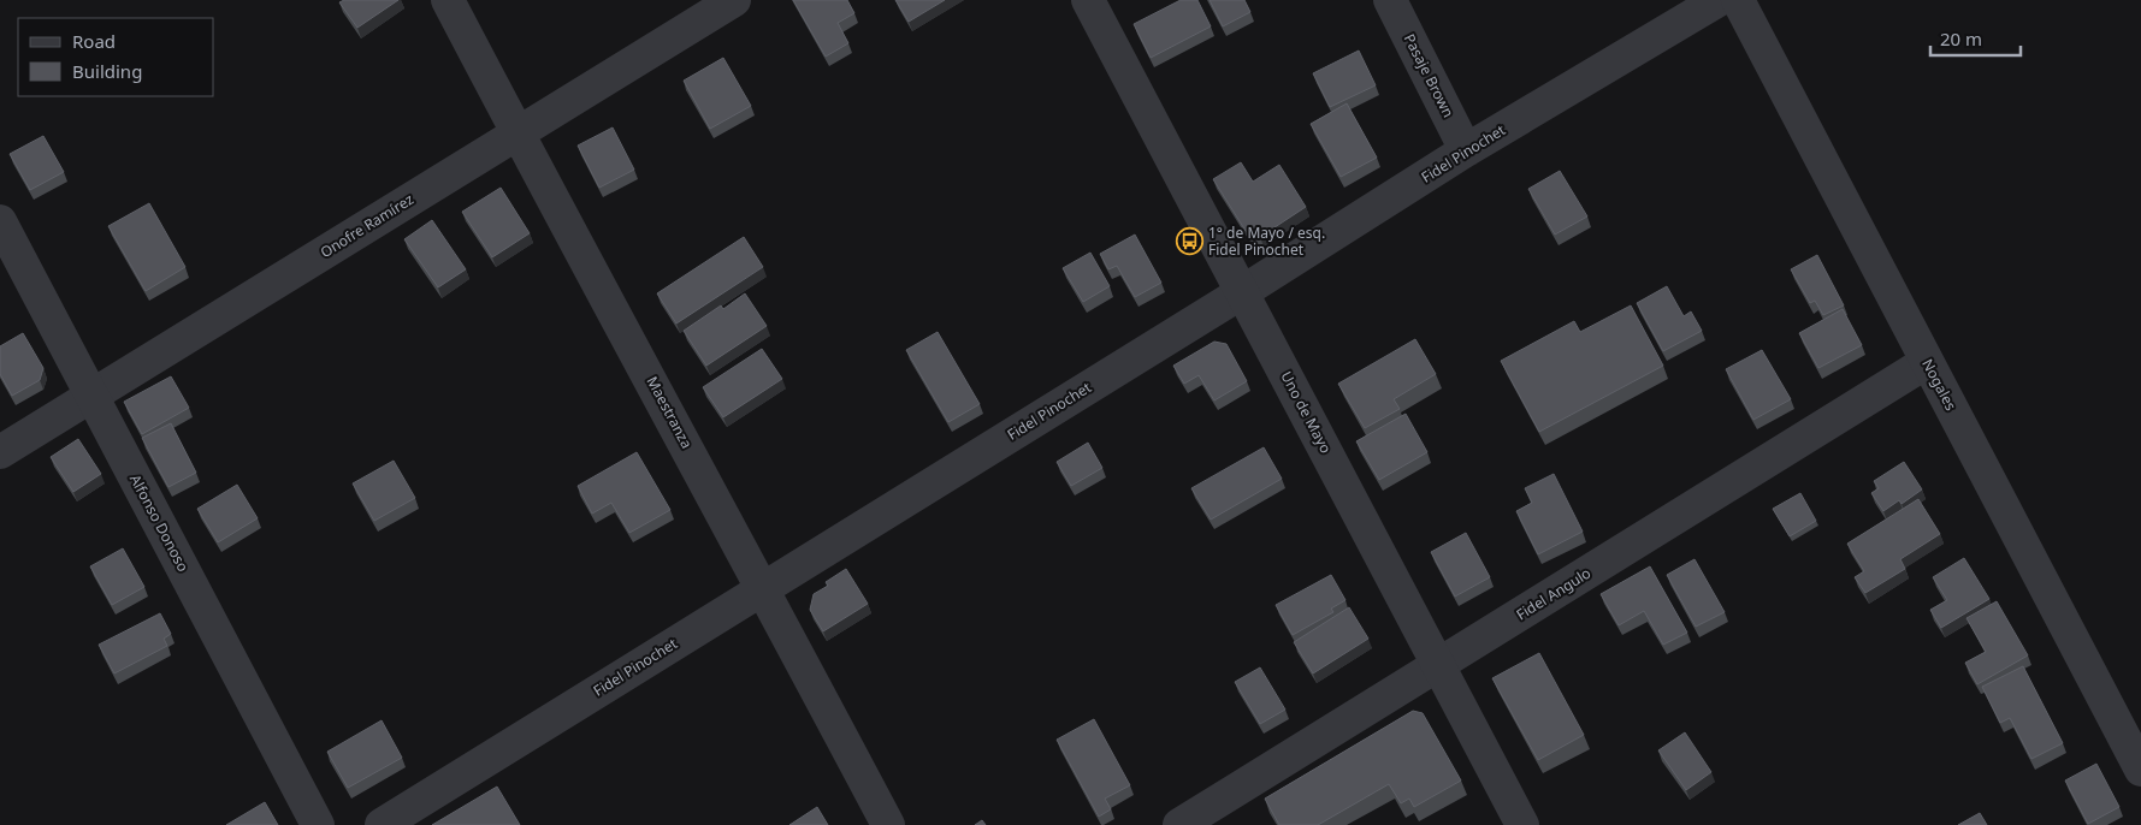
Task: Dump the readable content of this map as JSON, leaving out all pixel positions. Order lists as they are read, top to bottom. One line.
{"streets":{"street":["Pasaje Brown","Fidel Pinochet","Onofre Ramírez","Nogales","Maestranza","Uno de Mayo","Alfonso Donoso","Fidel Angulo"]},"crossings":[["Pasaje Brown","Fidel Pinochet"],["Fidel Pinochet","Maestranza"],["Fidel Pinochet","Uno de Mayo"],["Onofre Ramírez","Maestranza"],["Onofre Ramírez","Alfonso Donoso"],["Nogales","Fidel Angulo"],["Uno de Mayo","Fidel Angulo"]],"places":{"bus stop":["1° de Mayo / esq. Fidel Pinochet"]},"legend":["Road","Building"],"scale_bar":"20 m"}
